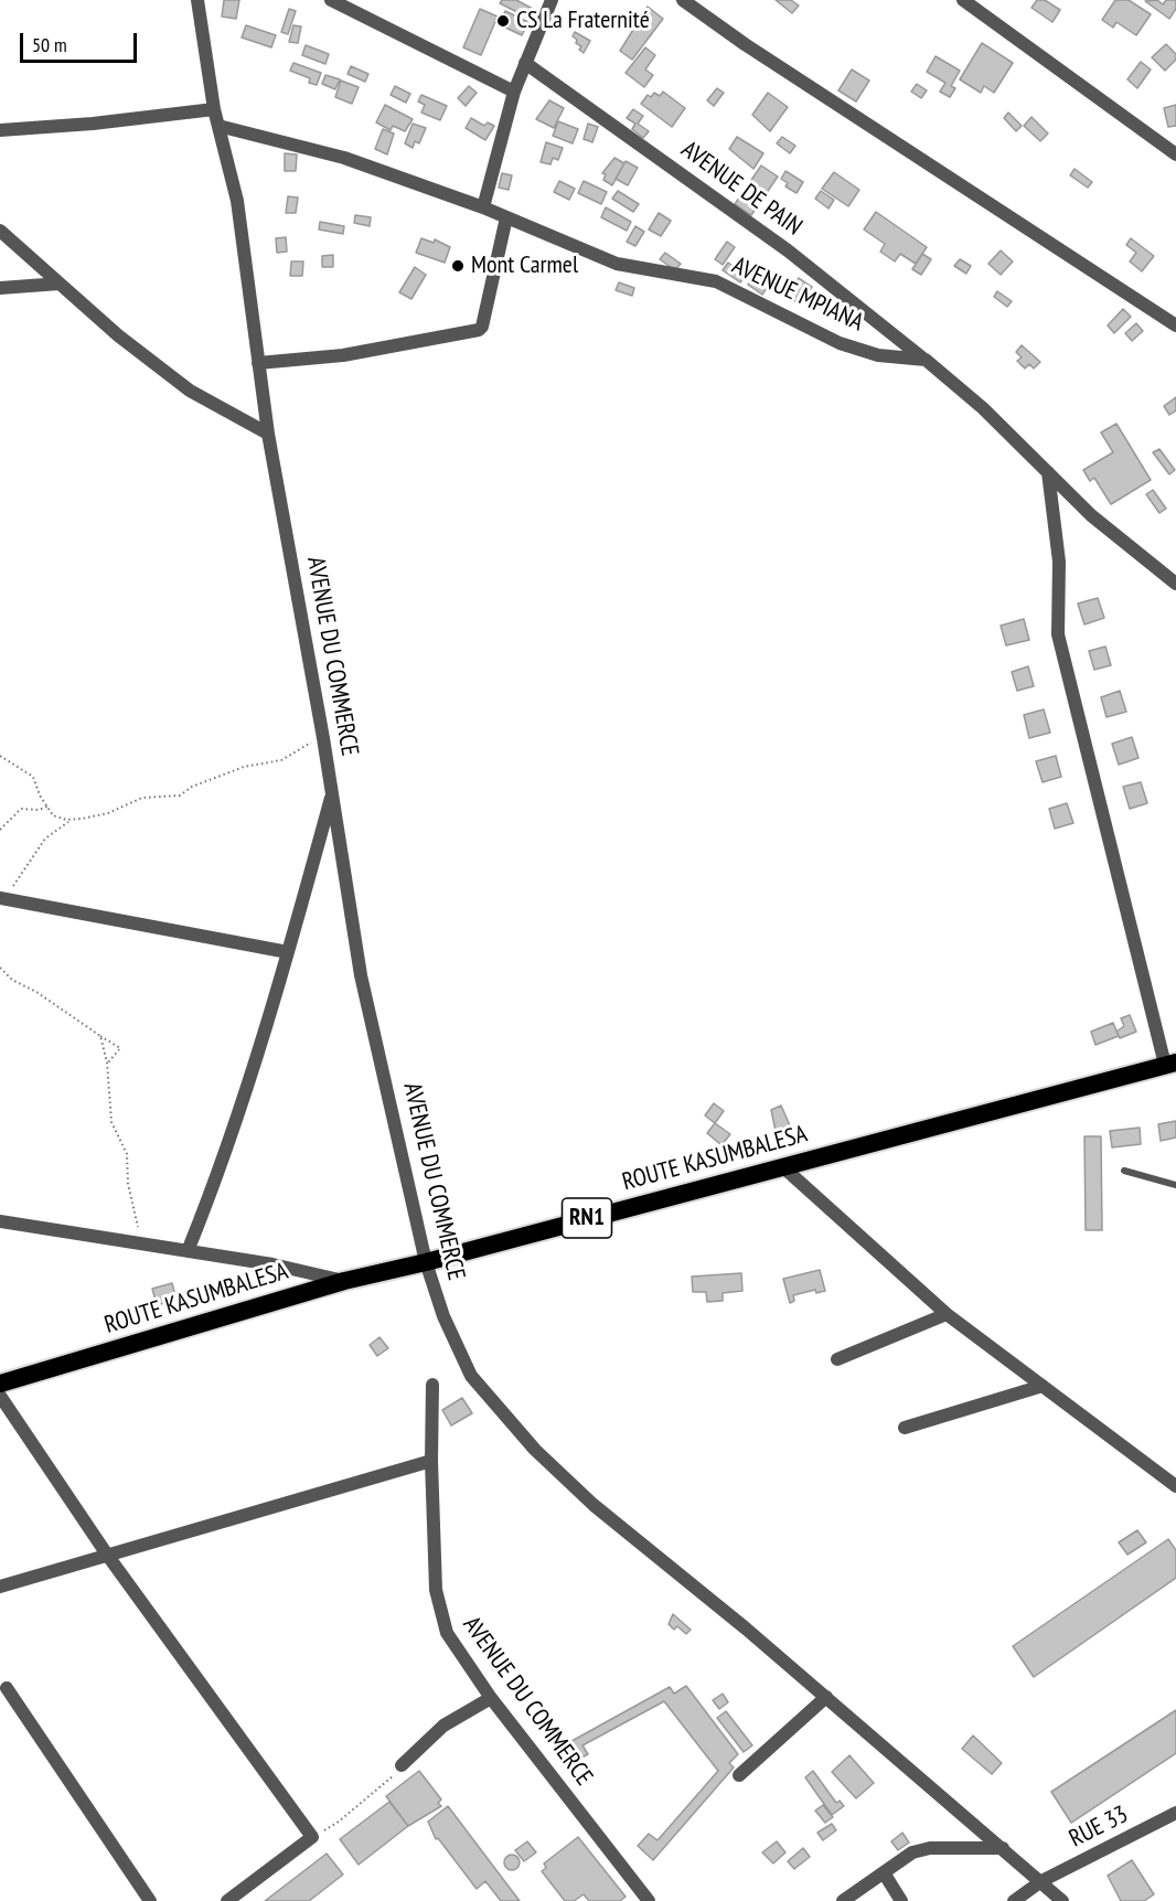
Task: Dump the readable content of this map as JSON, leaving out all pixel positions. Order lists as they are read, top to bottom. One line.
{"streets":{"highway":["ROUTE KASUMBALESA","RN1"],"street":["AVENUE DE PAIN","AVENUE MPIANA","AVENUE DU COMMERCE","RUE 33"]},"crossings":[["AVENUE DE PAIN","AVENUE MPIANA"],["AVENUE MPIANA","AVENUE DU COMMERCE"],["AVENUE DU COMMERCE","ROUTE KASUMBALESA"],["AVENUE DU COMMERCE","RUE 33"]],"places":["CS La Fraternité","Mont Carmel"],"scale_bar":"50 m"}
